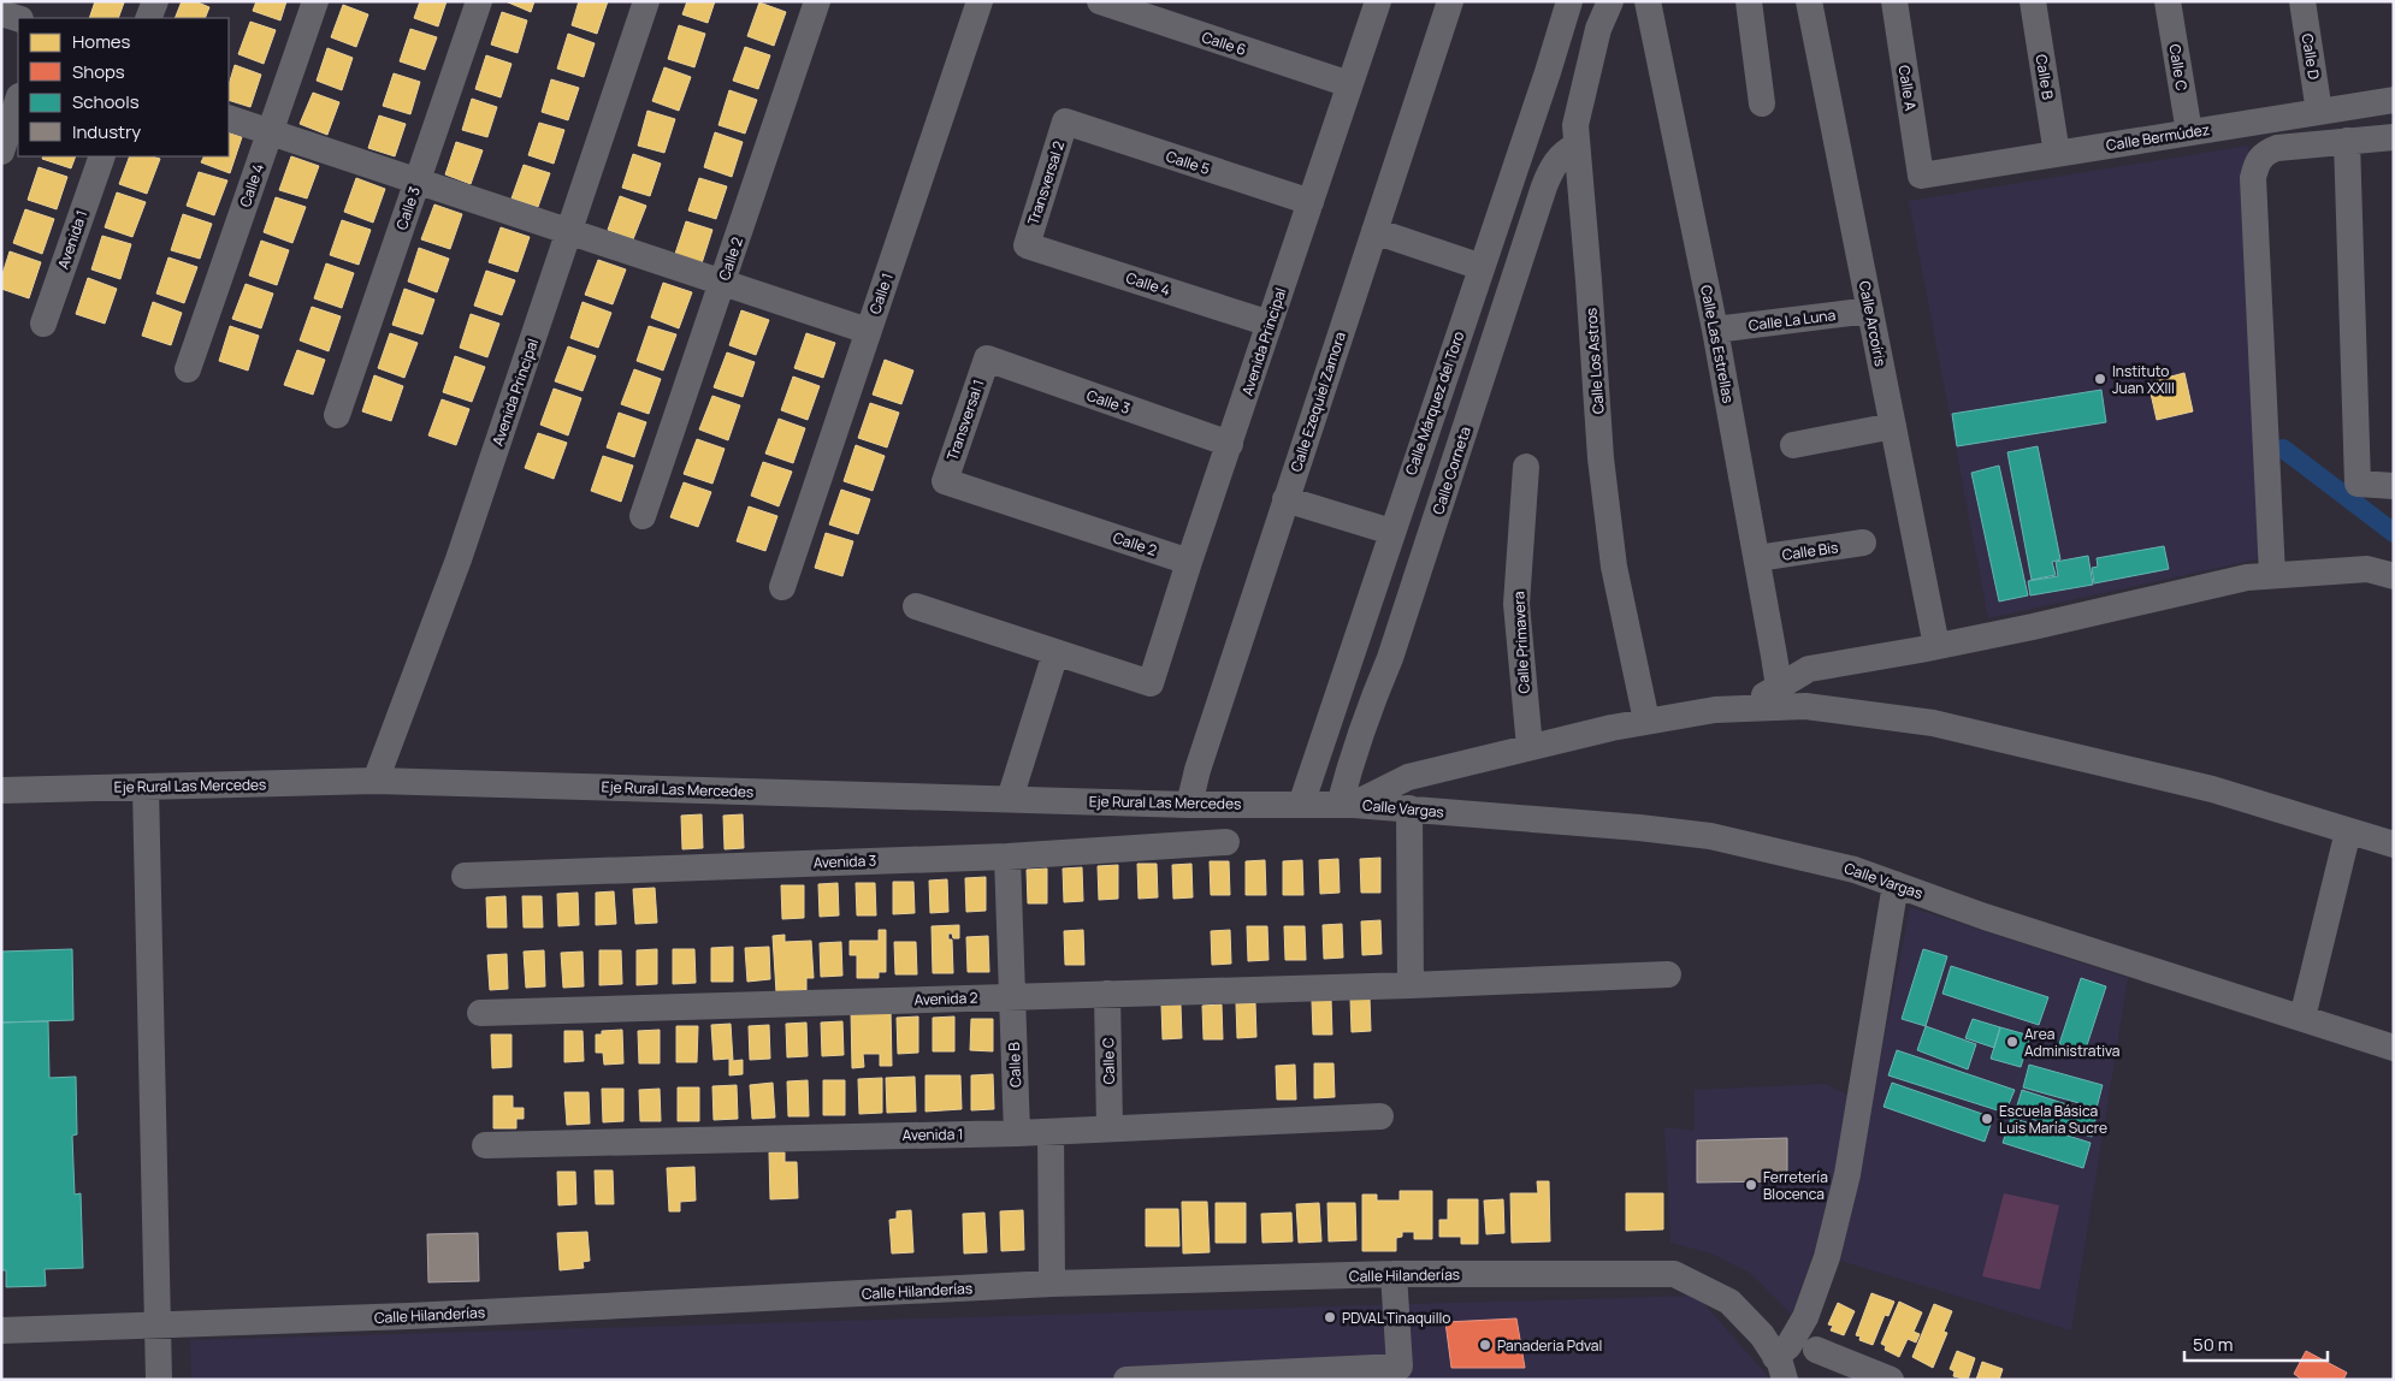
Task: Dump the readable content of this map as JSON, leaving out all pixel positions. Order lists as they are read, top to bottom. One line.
{"streets":{"street":["Calle 6","Calle D","Calle C","Calle B","Calle A","Calle Bermúdez","Calle 5","Transversal 2","Calle 4","Calle 3","Avenida 1","Calle 2","Calle 1","Calle La Luna","Calle Arcoíris","Avenida Principal","Calle Las Estrellas","Calle Los Astros","Calle Ezequiel Zamora","Calle Márquez del Toro","Transversal 1","Calle Corneta","Calle Bis","Calle Primavera","Eje Rural Las Mercedes","Calle Vargas","Avenida 3","Avenida 2","Calle Hilanderías"]},"crossings":[["Calle 6","Avenida Principal"],["Calle D","Calle Bermúdez"],["Calle C","Calle Bermúdez"],["Calle C","Avenida 1"],["Calle C","Avenida 2"],["Calle B","Calle Bermúdez"],["Calle B","Avenida 1"],["Calle B","Avenida 3"],["Calle B","Avenida 2"],["Calle A","Calle Bermúdez"],["Calle 5","Transversal 2"],["Calle 5","Avenida Principal"],["Transversal 2","Calle 4"],["Calle 4","Avenida Principal"],["Calle 3","Avenida Principal"],["Calle 3","Transversal 1"],["Calle 2","Avenida Principal"],["Calle 2","Transversal 1"],["Calle La Luna","Calle Arcoíris"],["Calle La Luna","Calle Las Estrellas"],["Avenida Principal","Eje Rural Las Mercedes"],["Calle Las Estrellas","Calle Bis"],["Calle Los Astros","Calle Corneta"],["Calle Ezequiel Zamora","Eje Rural Las Mercedes"],["Calle Márquez del Toro","Eje Rural Las Mercedes"],["Calle Corneta","Eje Rural Las Mercedes"],["Calle Corneta","Calle Vargas"],["Eje Rural Las Mercedes","Calle Vargas"]],"places":["Instituto Juan XXIII","Area Administrativa","Escuela Básica Luis María Sucre","Ferretería Blocenca","PDVAL Tinaquillo","Panaderia Pdval"],"legend":["Homes","Shops","Schools","Industry"],"scale_bar":"50 m"}
